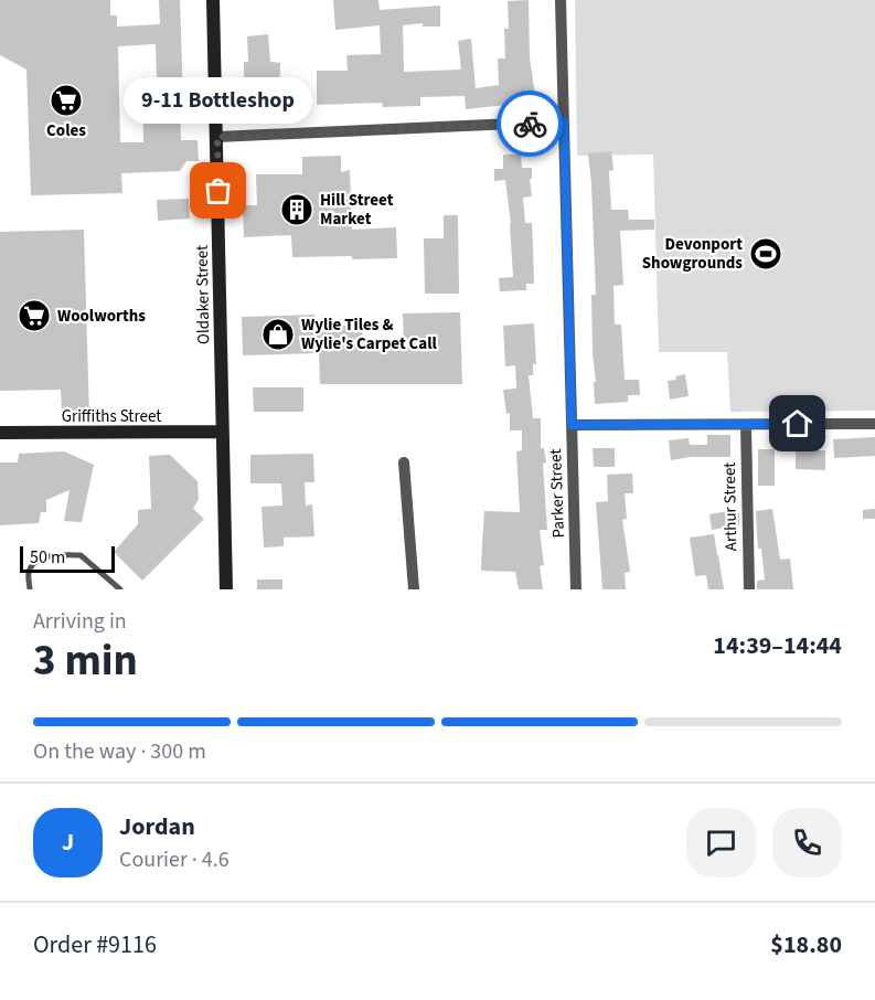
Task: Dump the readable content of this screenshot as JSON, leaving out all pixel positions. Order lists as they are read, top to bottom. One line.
{"streets":{"main road":["Oldaker Street","Griffiths Street"],"street":["Parker Street","Arthur Street"]},"crossings":[["Oldaker Street","Griffiths Street"]],"places":{"supermarket":["Coles","Woolworths"],"other":["9-11 Bottleshop"],"building":["Hill Street Market"],"sports":["Devonport Showgrounds"],"shop":["Wylie Tiles & Wylie's Carpet Call"]},"scale_bar":"50 m","page":{"bubble":"9-11 Bottleshop","scale":"50 m","heading":["3 min","Arriving in","14:39–14:44"],"panel":["Jordan","Courier · 4.6","Order #9116","$18.80"],"bar":"On the way · 300 m","round":"J"}}
